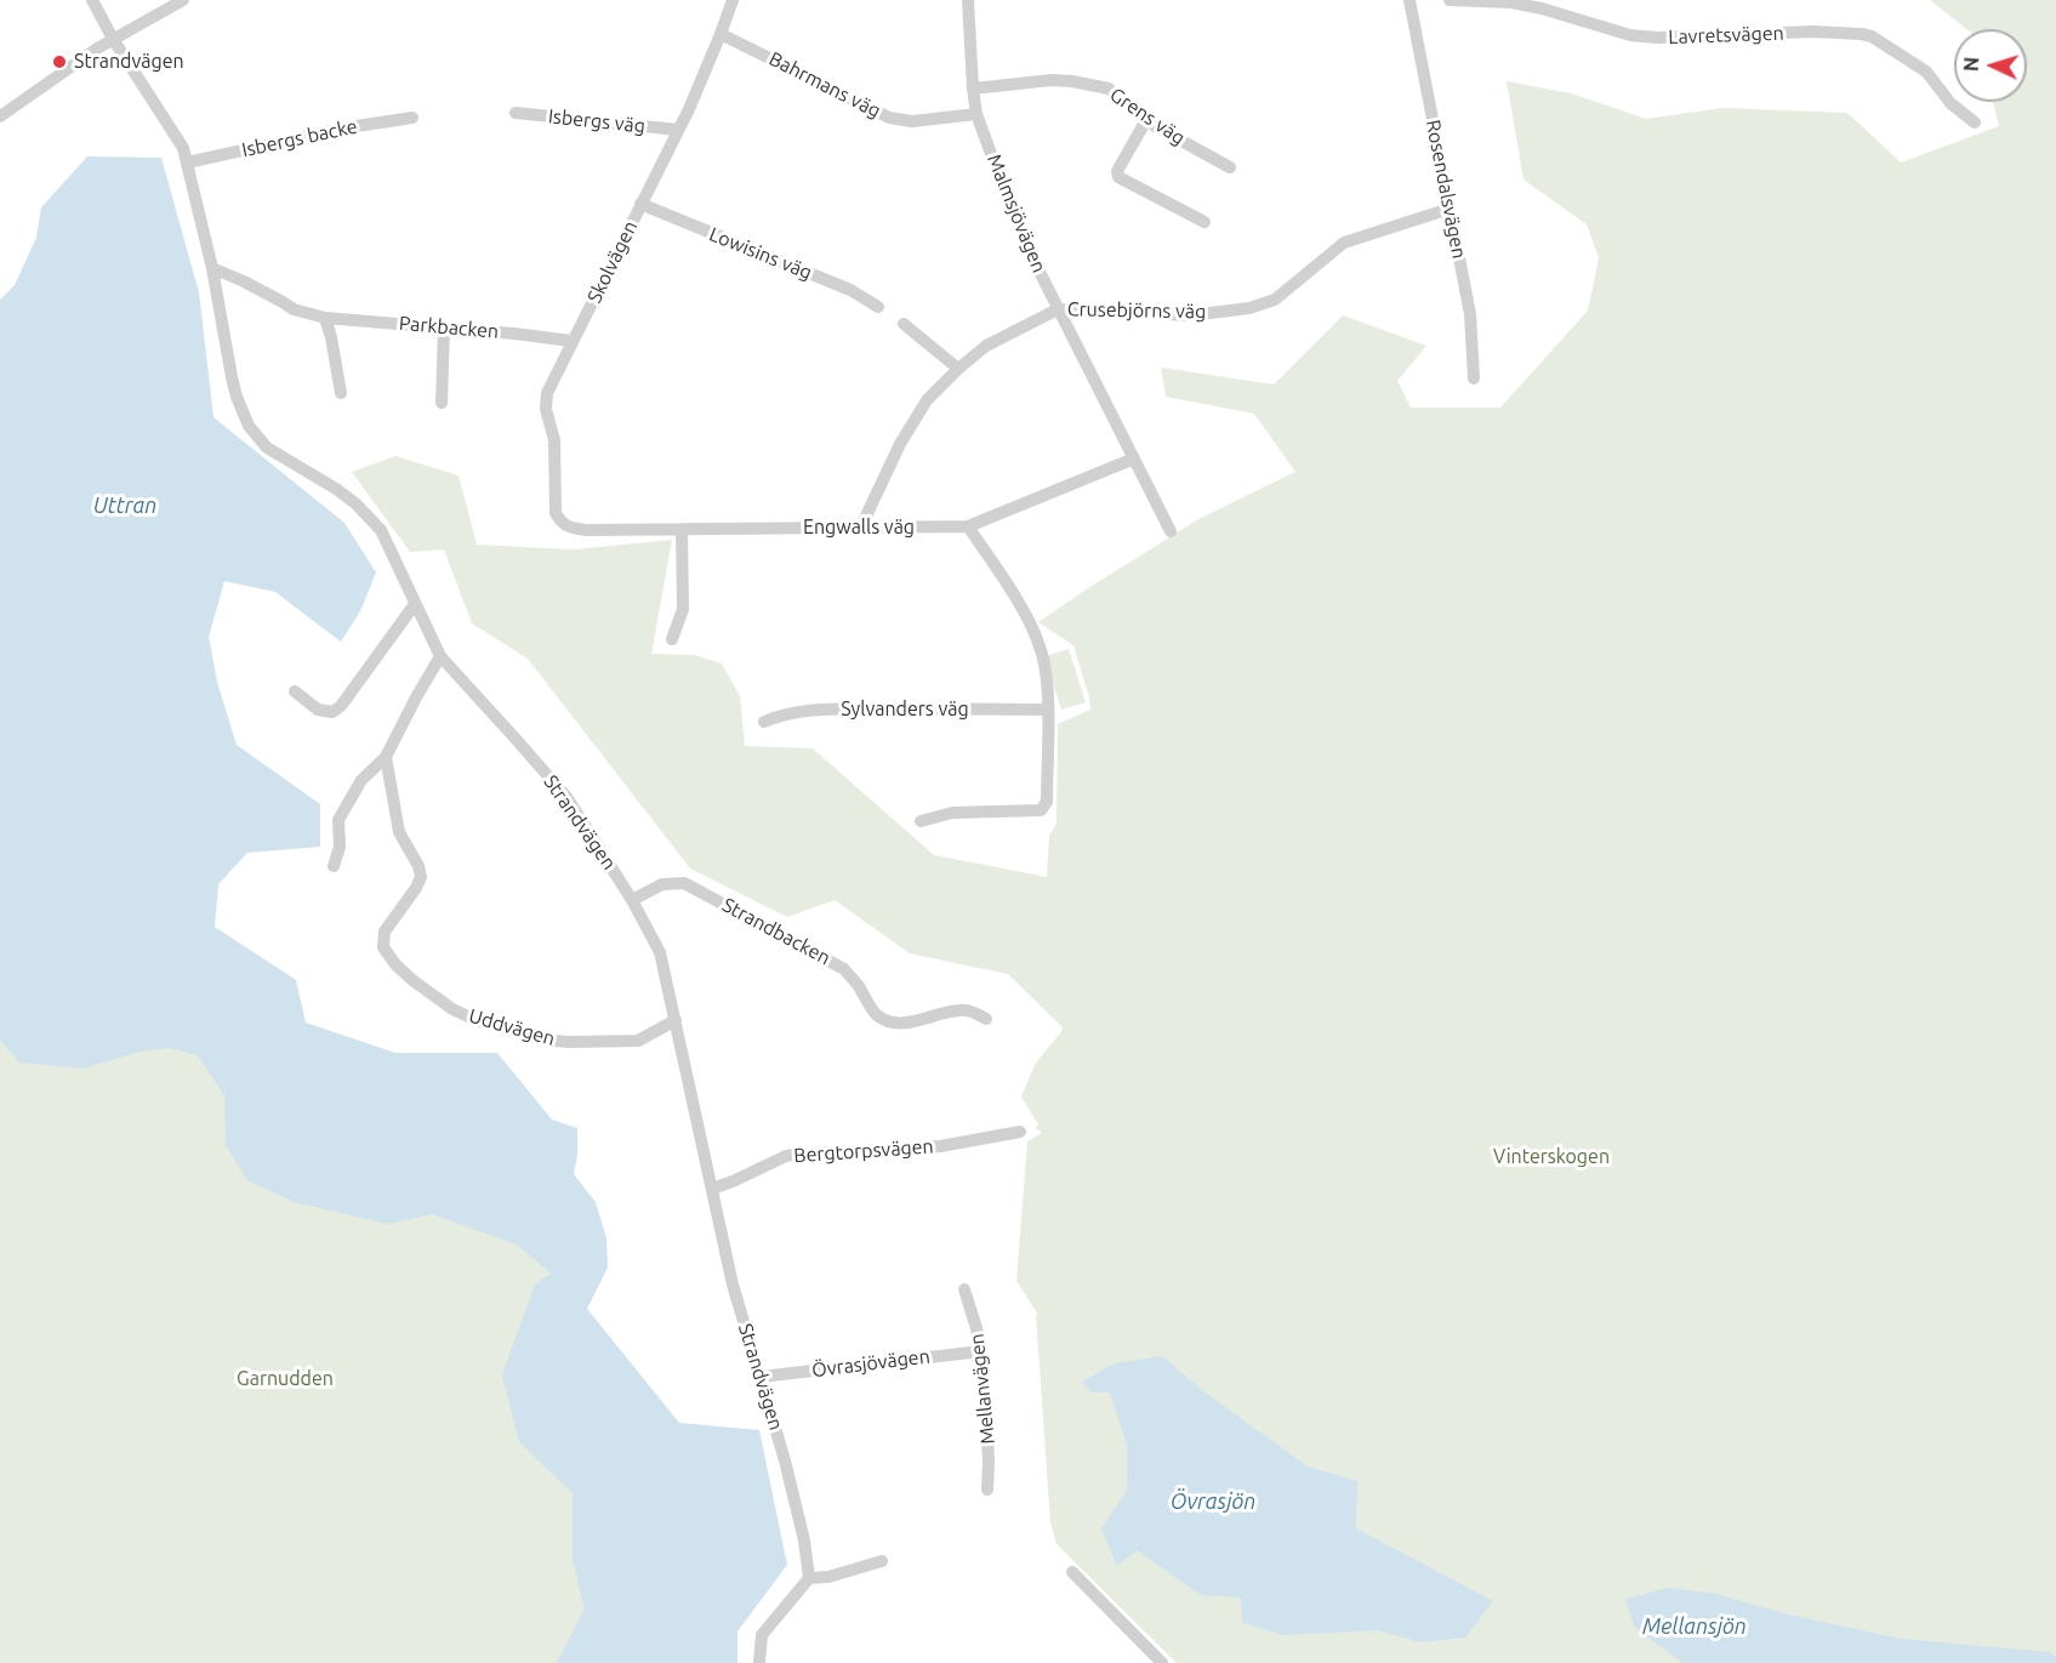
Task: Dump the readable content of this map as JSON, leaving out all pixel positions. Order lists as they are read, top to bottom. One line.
{"streets":{"street":["Lavretsvägen","Bahrmans väg","Grens väg","Isbergs väg","Isbergs backe","Rosendalsvägen","Malmsjövägen","Lowisins väg","Skolvägen","Crusebjörns väg","Parkbacken","Engwalls väg","Sylvanders väg","Strandvägen","Strandbacken","Uddvägen","Bergtorpsvägen","Övrasjövägen","Mellanvägen"]},"crossings":[["Bahrmans väg","Malmsjövägen"],["Bahrmans väg","Skolvägen"],["Grens väg","Malmsjövägen"],["Isbergs väg","Skolvägen"],["Isbergs backe","Strandvägen"],["Rosendalsvägen","Crusebjörns väg"],["Malmsjövägen","Crusebjörns väg"],["Malmsjövägen","Engwalls väg"],["Lowisins väg","Skolvägen"],["Skolvägen","Parkbacken"],["Skolvägen","Engwalls väg"],["Crusebjörns väg","Engwalls väg"],["Parkbacken","Strandvägen"],["Strandvägen","Strandbacken"],["Strandvägen","Uddvägen"],["Strandvägen","Bergtorpsvägen"],["Strandvägen","Övrasjövägen"],["Övrasjövägen","Mellanvägen"]],"water":["Uttran","Övrasjön","Mellansjön"],"parks":["Vinterskogen","Garnudden"],"places":["Strandvägen"],"north":"left"}
